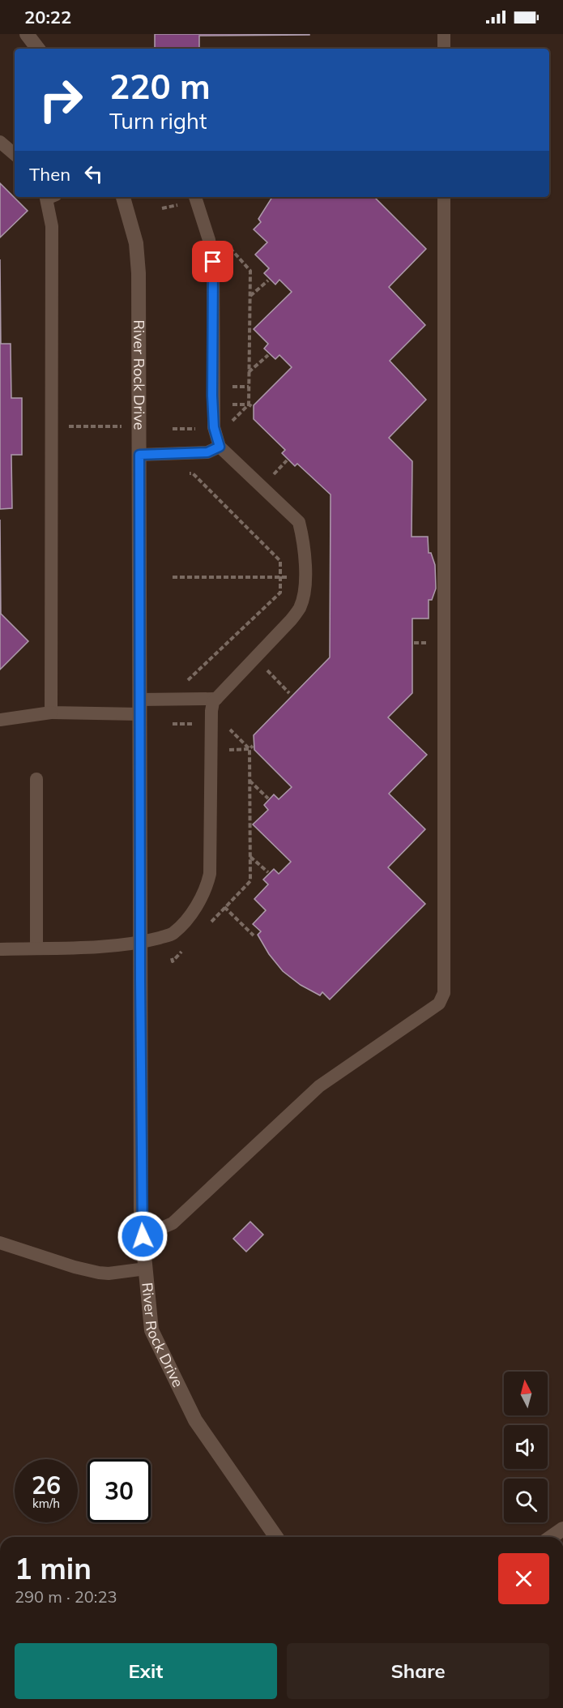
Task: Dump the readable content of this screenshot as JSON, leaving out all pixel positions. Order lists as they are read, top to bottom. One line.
{"streets":{"street":["River Rock Drive"]},"north":"top","page":{"status":"20:22","turn":["220 m","Turn right"],"then":"Then","speed":"26 km/h","limit":"30","heading":["1 min","290 m · 20:23"],"buttons":["Exit","Share"]}}
